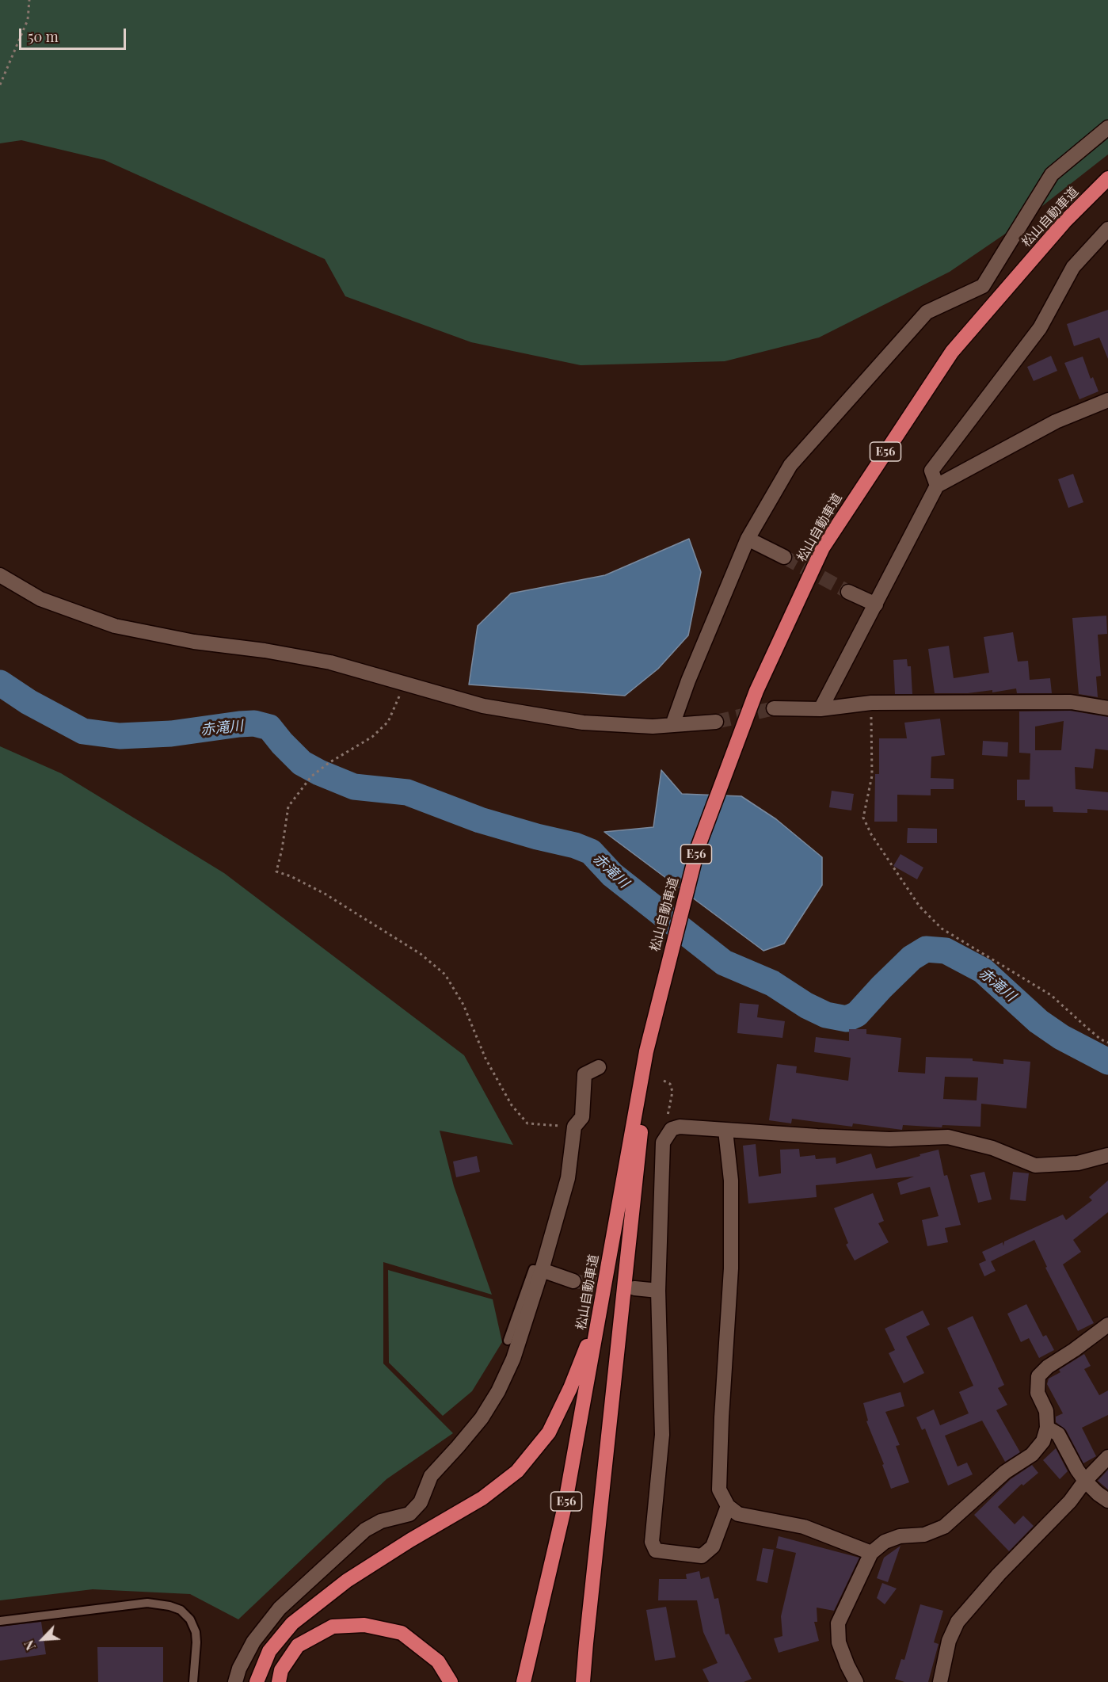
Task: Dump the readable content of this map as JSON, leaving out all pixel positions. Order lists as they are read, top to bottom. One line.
{"streets":{"highway":["松山自動車道","E56"]},"water":["赤滝川"],"scale_bar":"50 m","north":"bottom left"}
